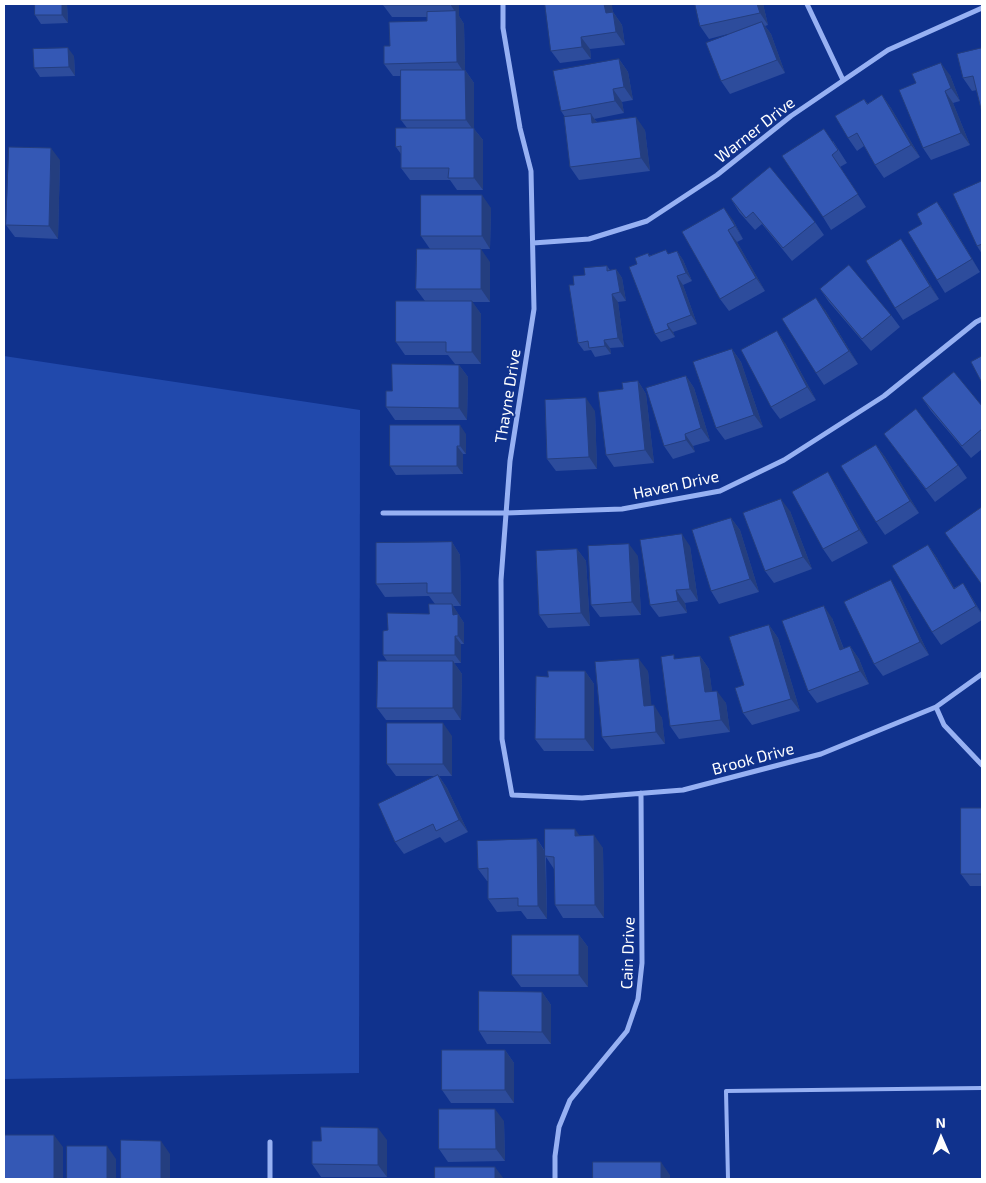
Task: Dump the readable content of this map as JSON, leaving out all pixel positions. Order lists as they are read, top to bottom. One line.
{"streets":{"street":["Warner Drive","Thayne Drive","Haven Drive","Brook Drive","Cain Drive"]},"crossings":[["Warner Drive","Thayne Drive"],["Thayne Drive","Haven Drive"],["Thayne Drive","Brook Drive"],["Brook Drive","Cain Drive"]],"north":"top"}
